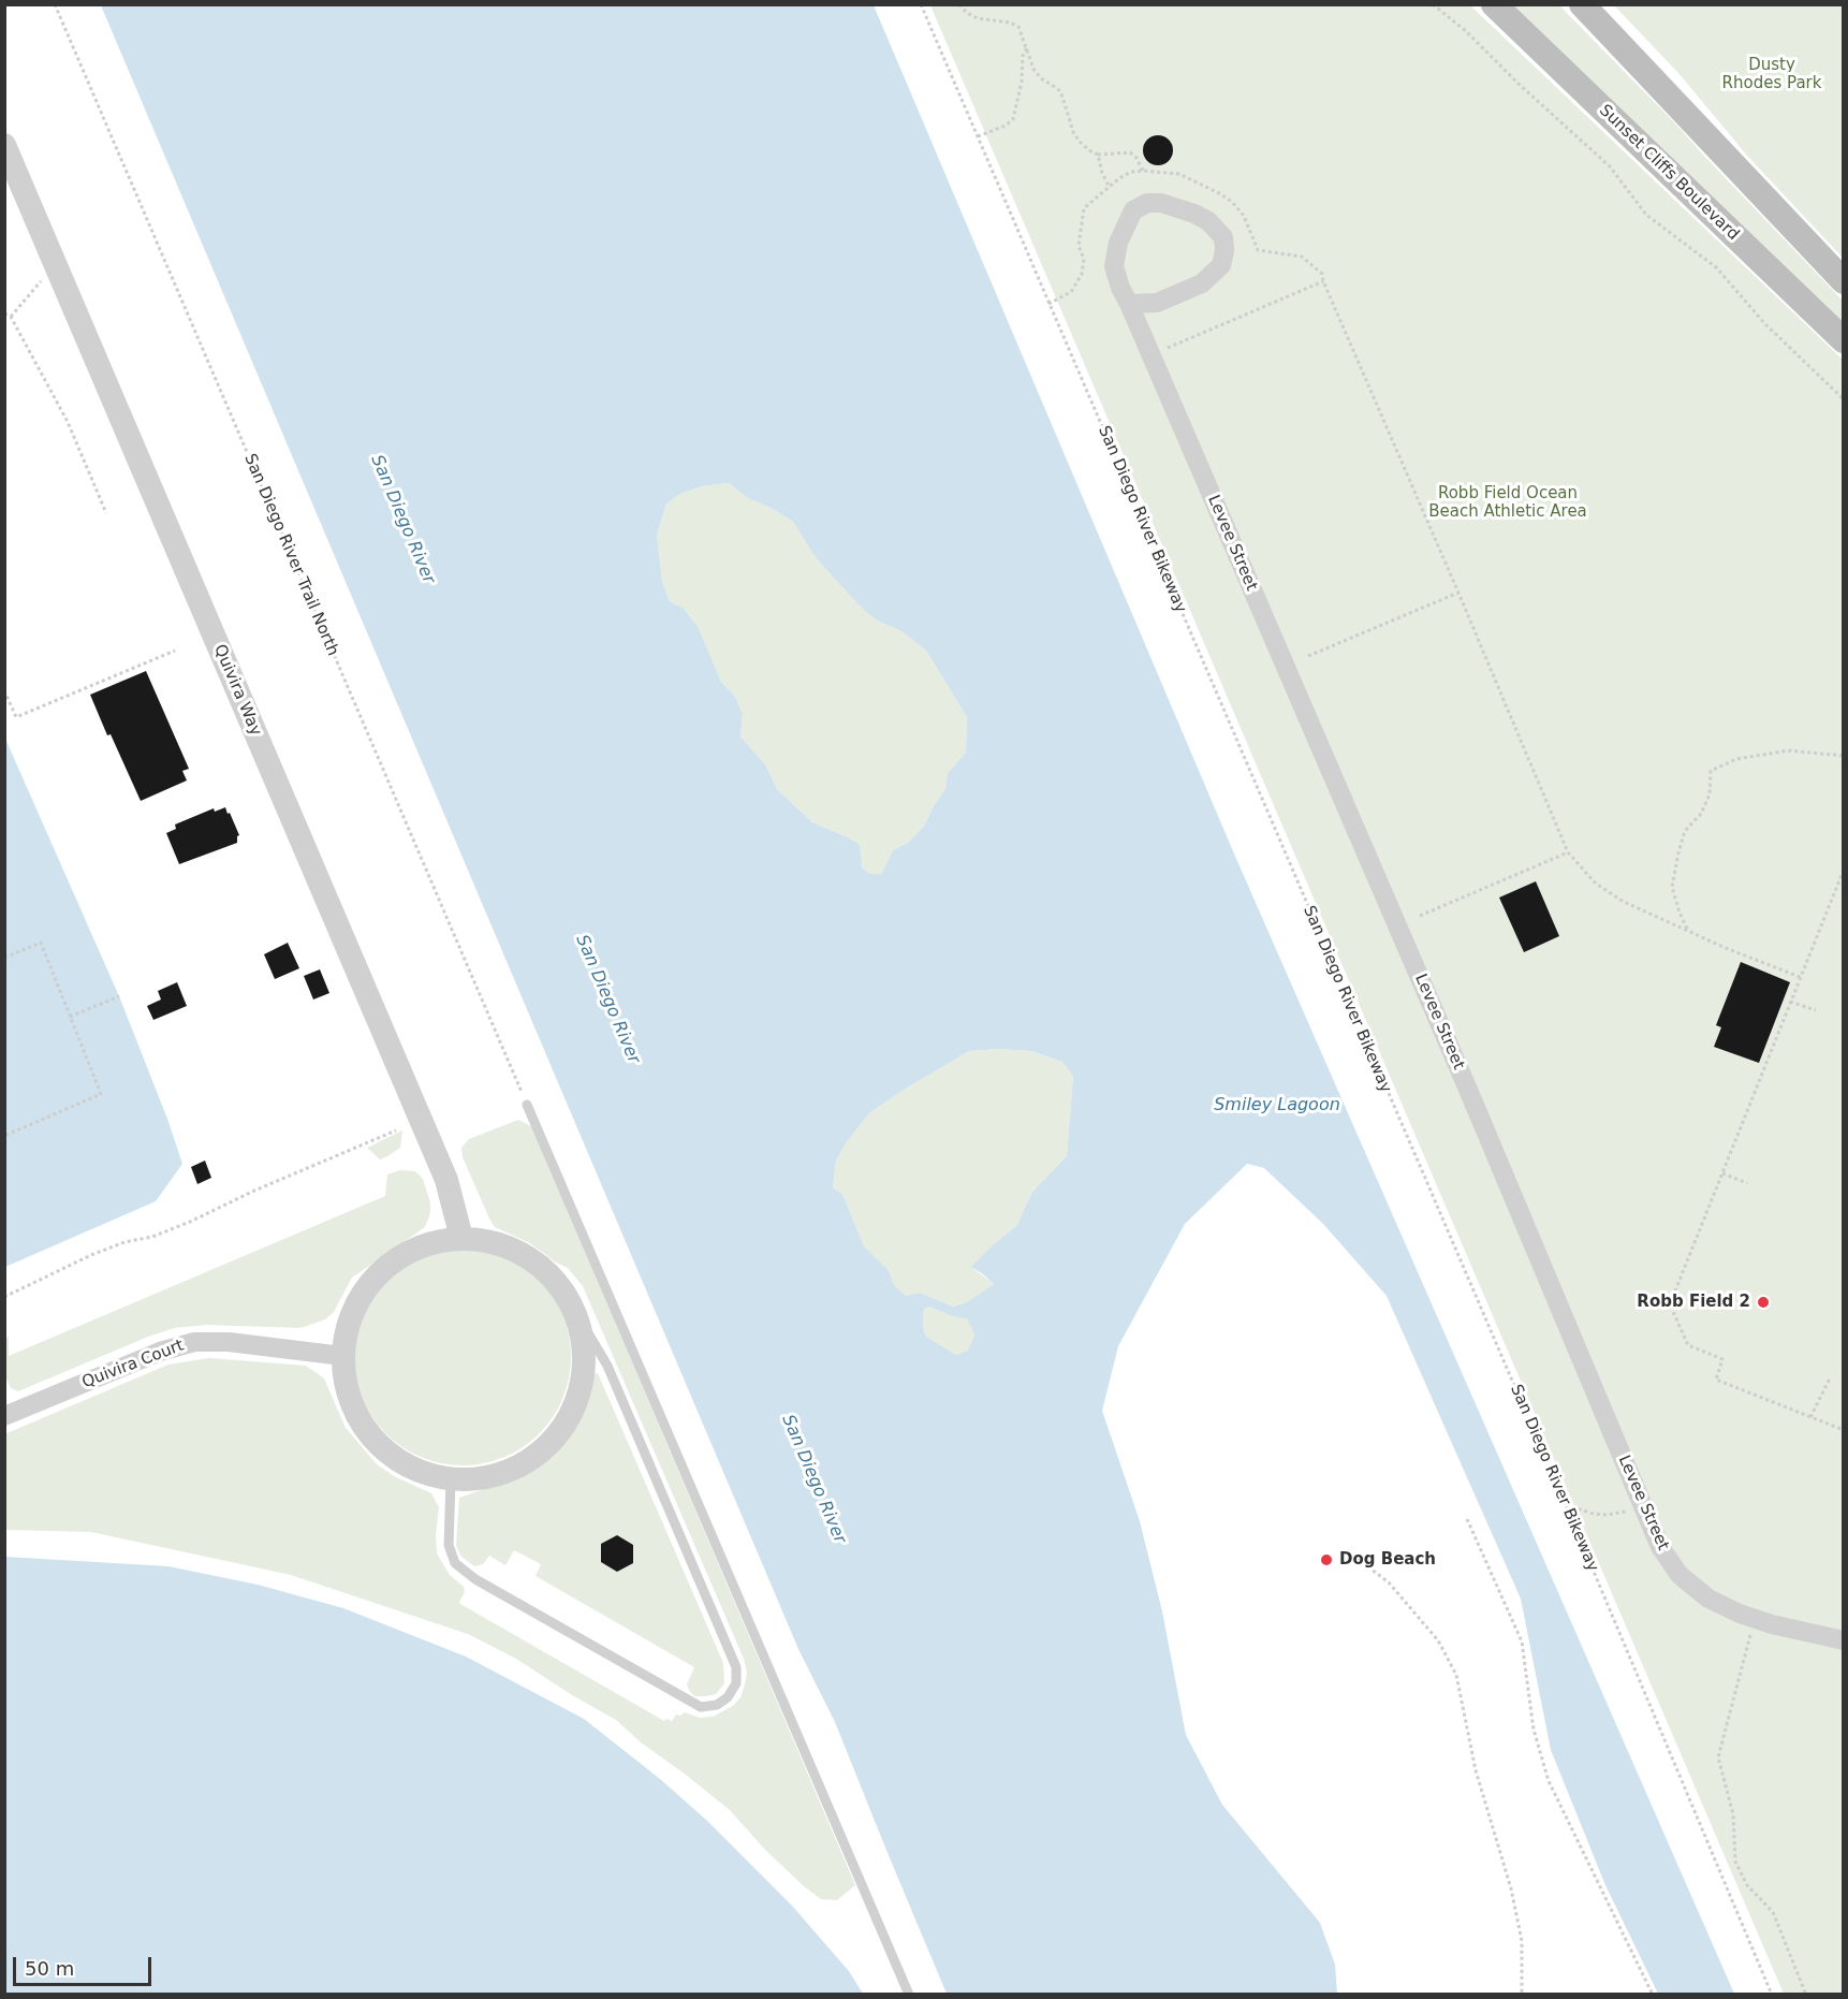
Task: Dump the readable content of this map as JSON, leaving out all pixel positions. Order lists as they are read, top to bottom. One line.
{"streets":{"main road":["Sunset Cliffs Boulevard"],"street":["Levee Street","Quivira Way","Quivira Court"],"path":["San Diego River Bikeway","San Diego River Trail North"]},"water":["San Diego River","Smiley Lagoon"],"parks":["Dusty Rhodes Park","Robb Field Ocean Beach Athletic Area"],"places":["Robb Field 2","Dog Beach"],"scale_bar":"50 m"}
